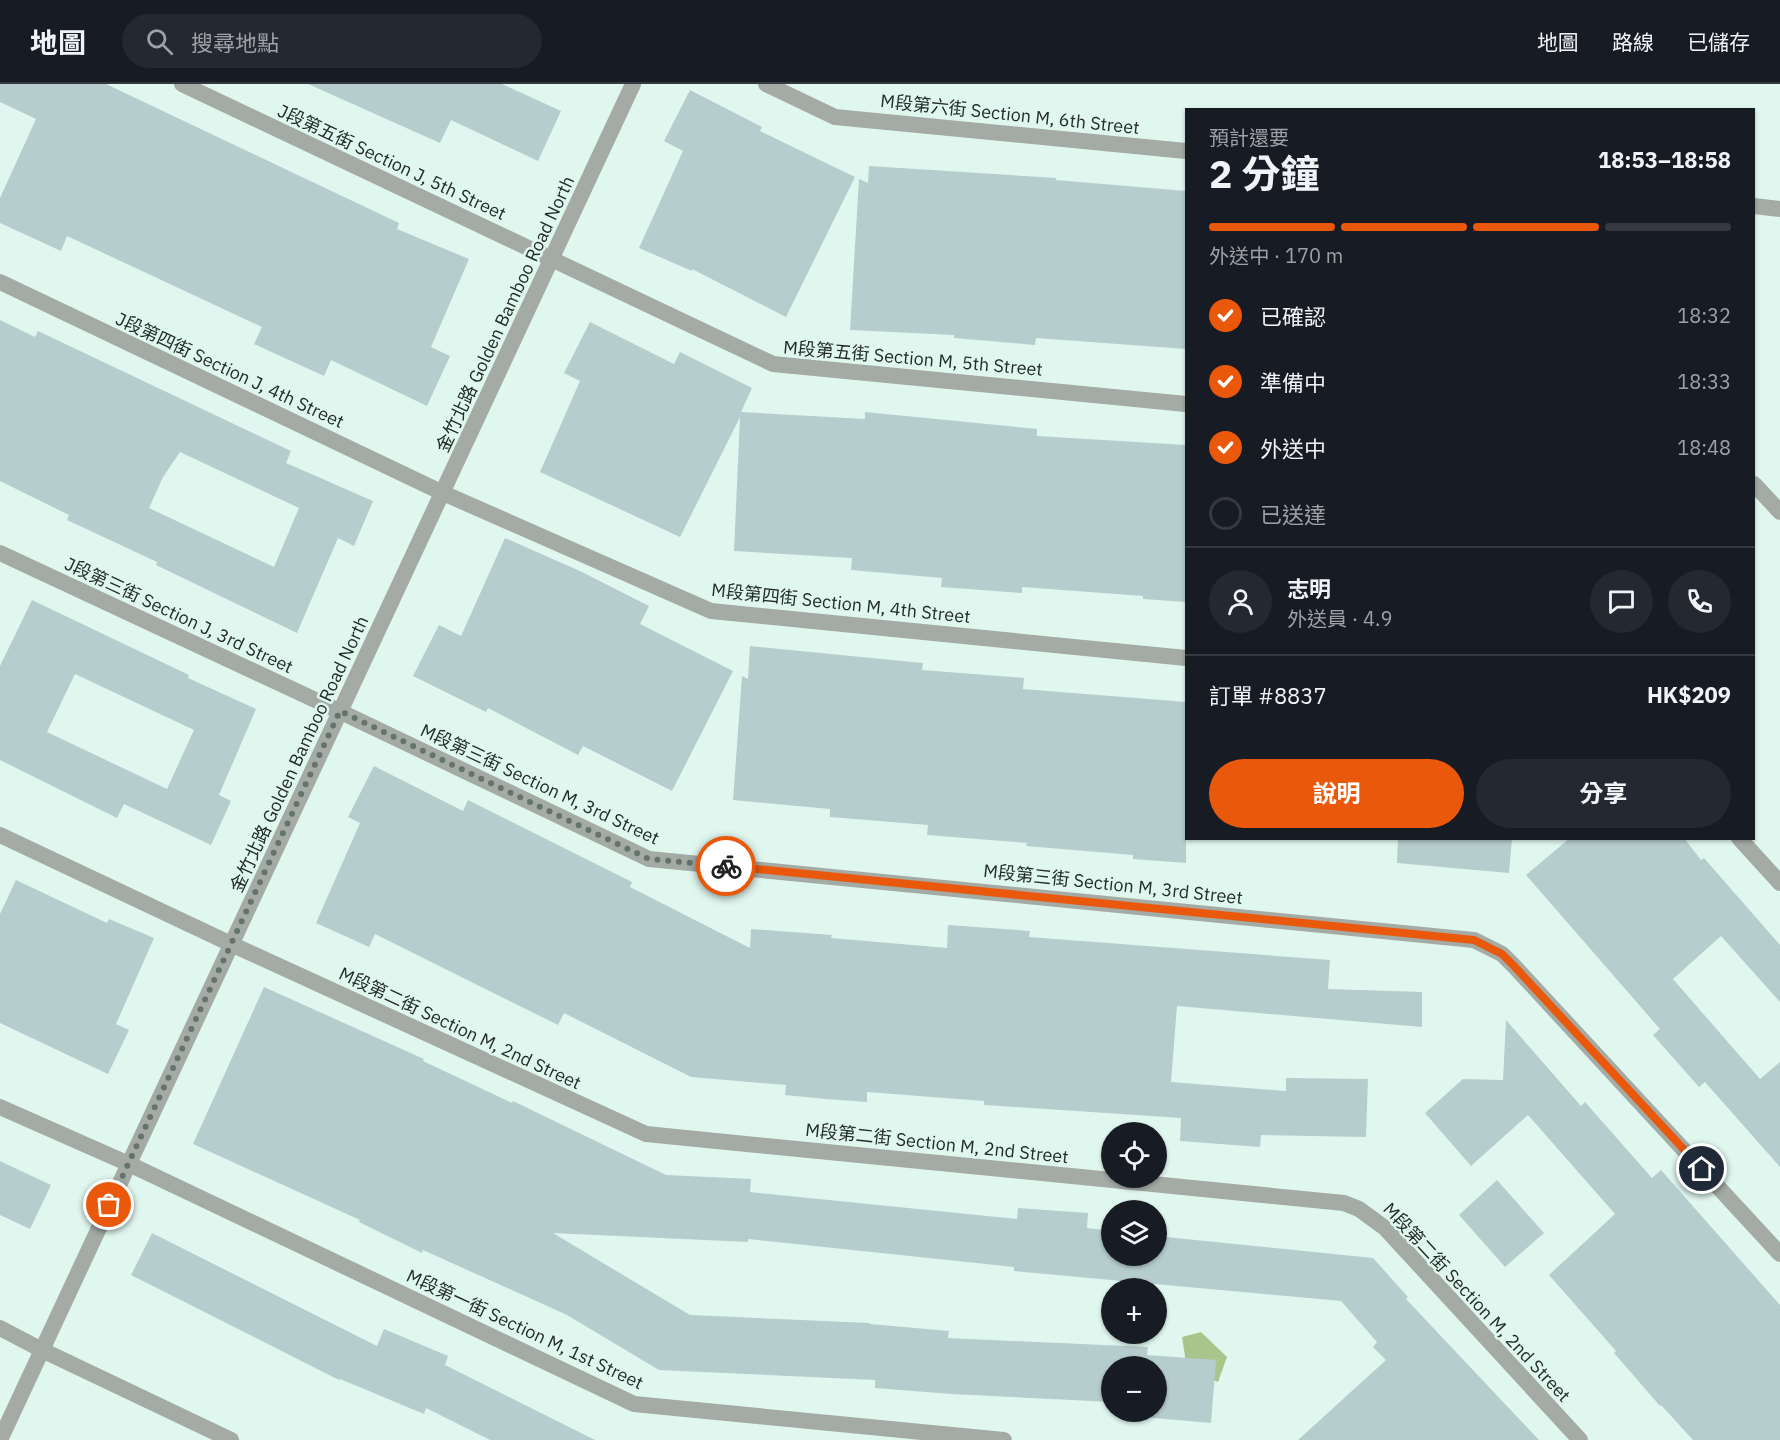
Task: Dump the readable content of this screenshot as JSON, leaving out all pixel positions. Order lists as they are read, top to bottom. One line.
{"streets":{"street":["M段第六街 Section M, 6th Street","J段第五街 Section J, 5th Street","金竹北路 Golden Bamboo Road North","M段第五街 Section M, 5th Street","J段第四街 Section J, 4th Street","M段第四街 Section M, 4th Street","J段第三街 Section J, 3rd Street","M段第三街 Section M, 3rd Street","M段第二街 Section M, 2nd Street","M段第一街 Section M, 1st Street"]},"crossings":[["J段第五街 Section J, 5th Street","金竹北路 Golden Bamboo Road North"],["J段第五街 Section J, 5th Street","M段第五街 Section M, 5th Street"],["金竹北路 Golden Bamboo Road North","M段第五街 Section M, 5th Street"],["金竹北路 Golden Bamboo Road North","J段第四街 Section J, 4th Street"],["金竹北路 Golden Bamboo Road North","M段第四街 Section M, 4th Street"],["金竹北路 Golden Bamboo Road North","J段第三街 Section J, 3rd Street"],["金竹北路 Golden Bamboo Road North","M段第三街 Section M, 3rd Street"],["金竹北路 Golden Bamboo Road North","M段第二街 Section M, 2nd Street"],["金竹北路 Golden Bamboo Road North","M段第一街 Section M, 1st Street"],["J段第四街 Section J, 4th Street","M段第四街 Section M, 4th Street"],["J段第三街 Section J, 3rd Street","M段第三街 Section M, 3rd Street"]],"page":{"header":"地圖","search":"搜尋地點","nav":["地圖","路線","已儲存"],"heading":["2 分鐘","預計還要","18:53–18:58"],"panel":["志明","外送員 · 4.9","訂單 #8837","HK$209"],"bar":"外送中 · 170 m","list":[["已確認","18:32"],["準備中","18:33"],["外送中","18:48"],"已送達"],"buttons":["說明","分享"],"map_buttons":["+","−"]}}
